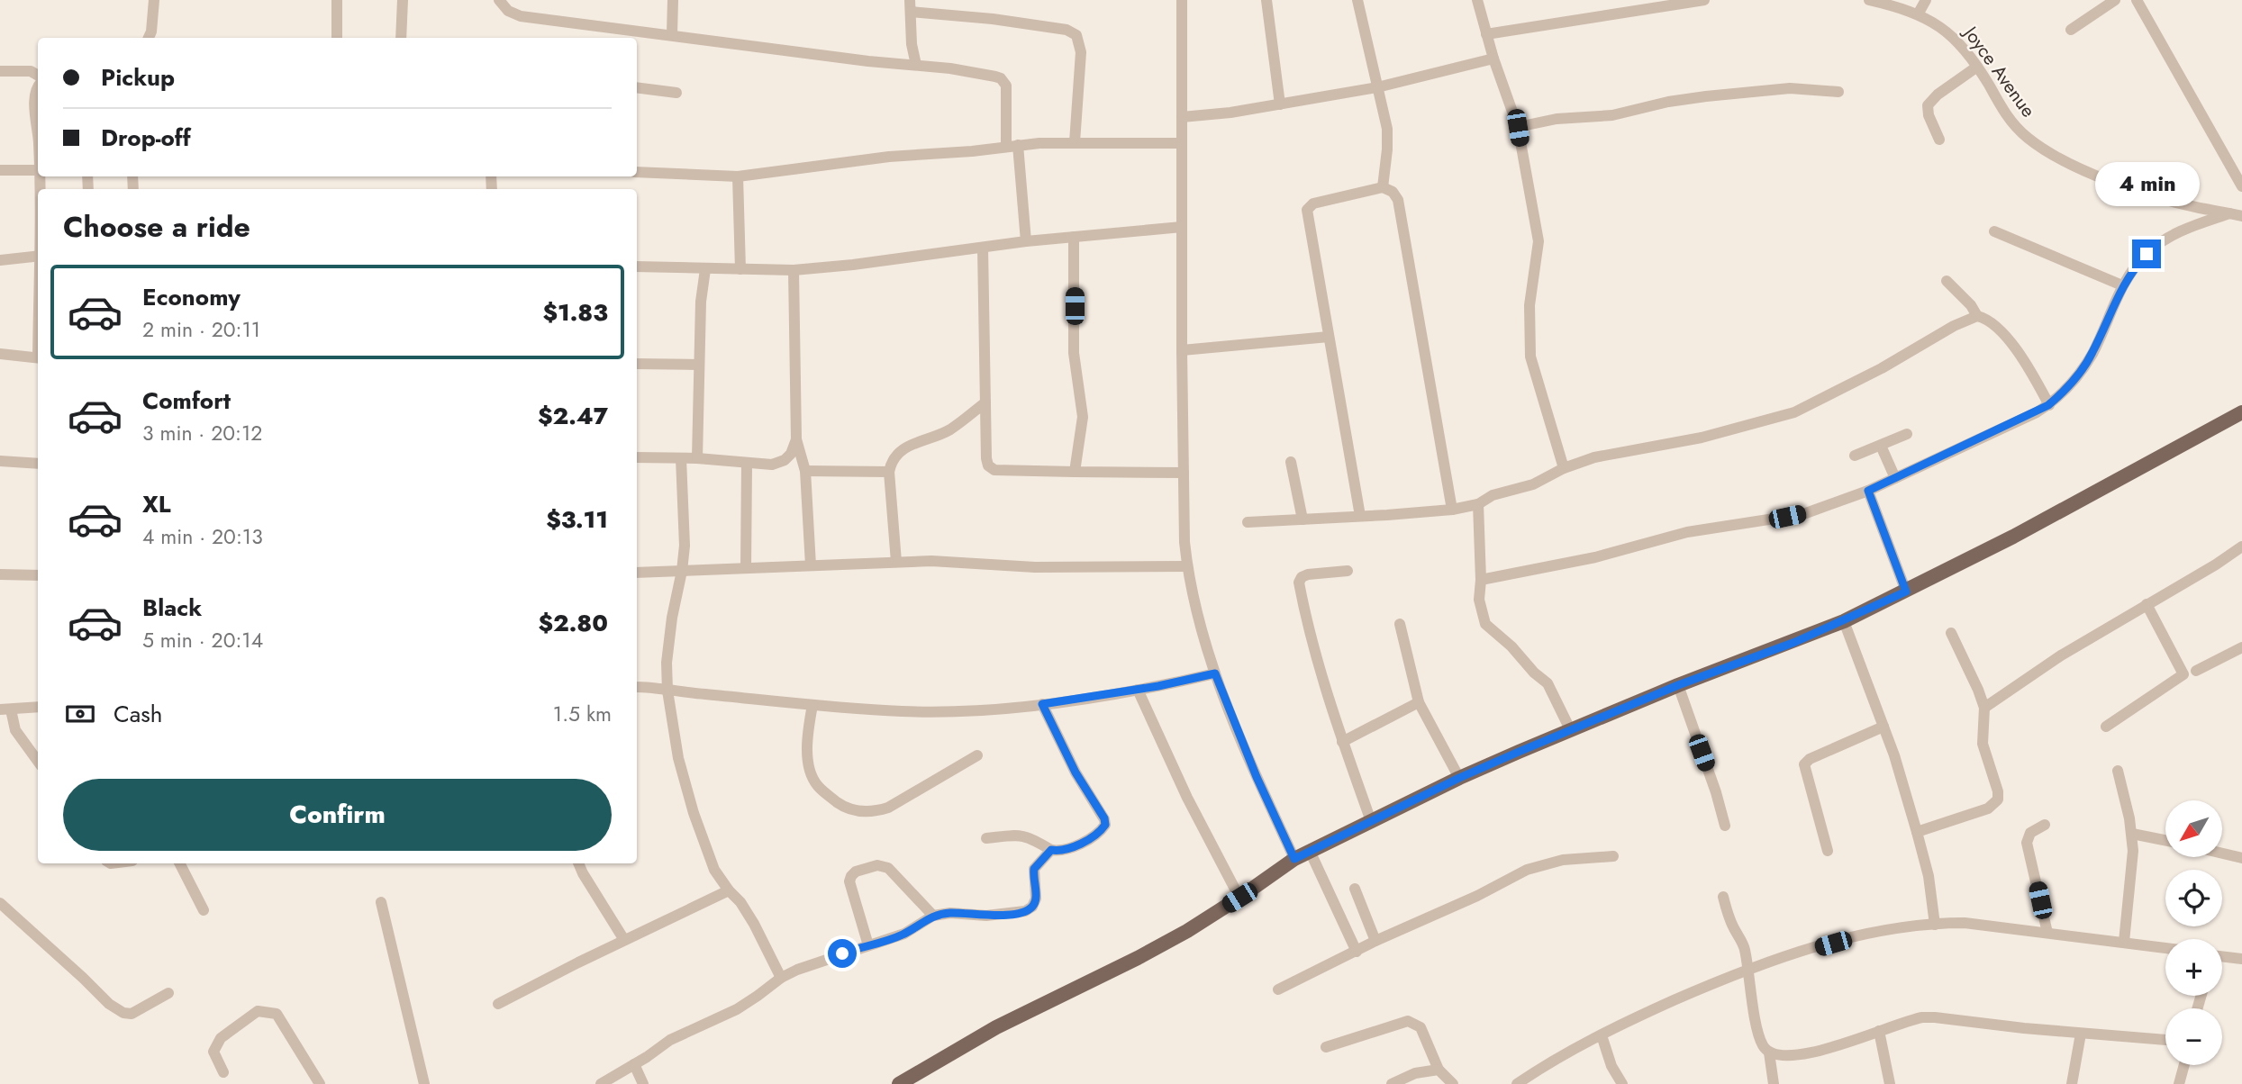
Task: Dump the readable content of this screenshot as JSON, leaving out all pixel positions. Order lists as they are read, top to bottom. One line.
{"streets":{"street":["Joyce Avenue"]},"north":"bottom left","page":{"banner":["Pickup","Drop-off"],"bubble":"4 min","heading":"Choose a ride","list":[{"name":"Economy","note":"2 min · 20:11","value":"$1.83"},{"name":"Comfort","note":"3 min · 20:12","value":"$2.47"},{"name":"XL","note":"4 min · 20:13","value":"$3.11"},{"name":"Black","note":"5 min · 20:14","value":"$2.80"}],"pay":["Cash","1.5 km"],"buttons":"Confirm","map_buttons":["+","−"]}}
